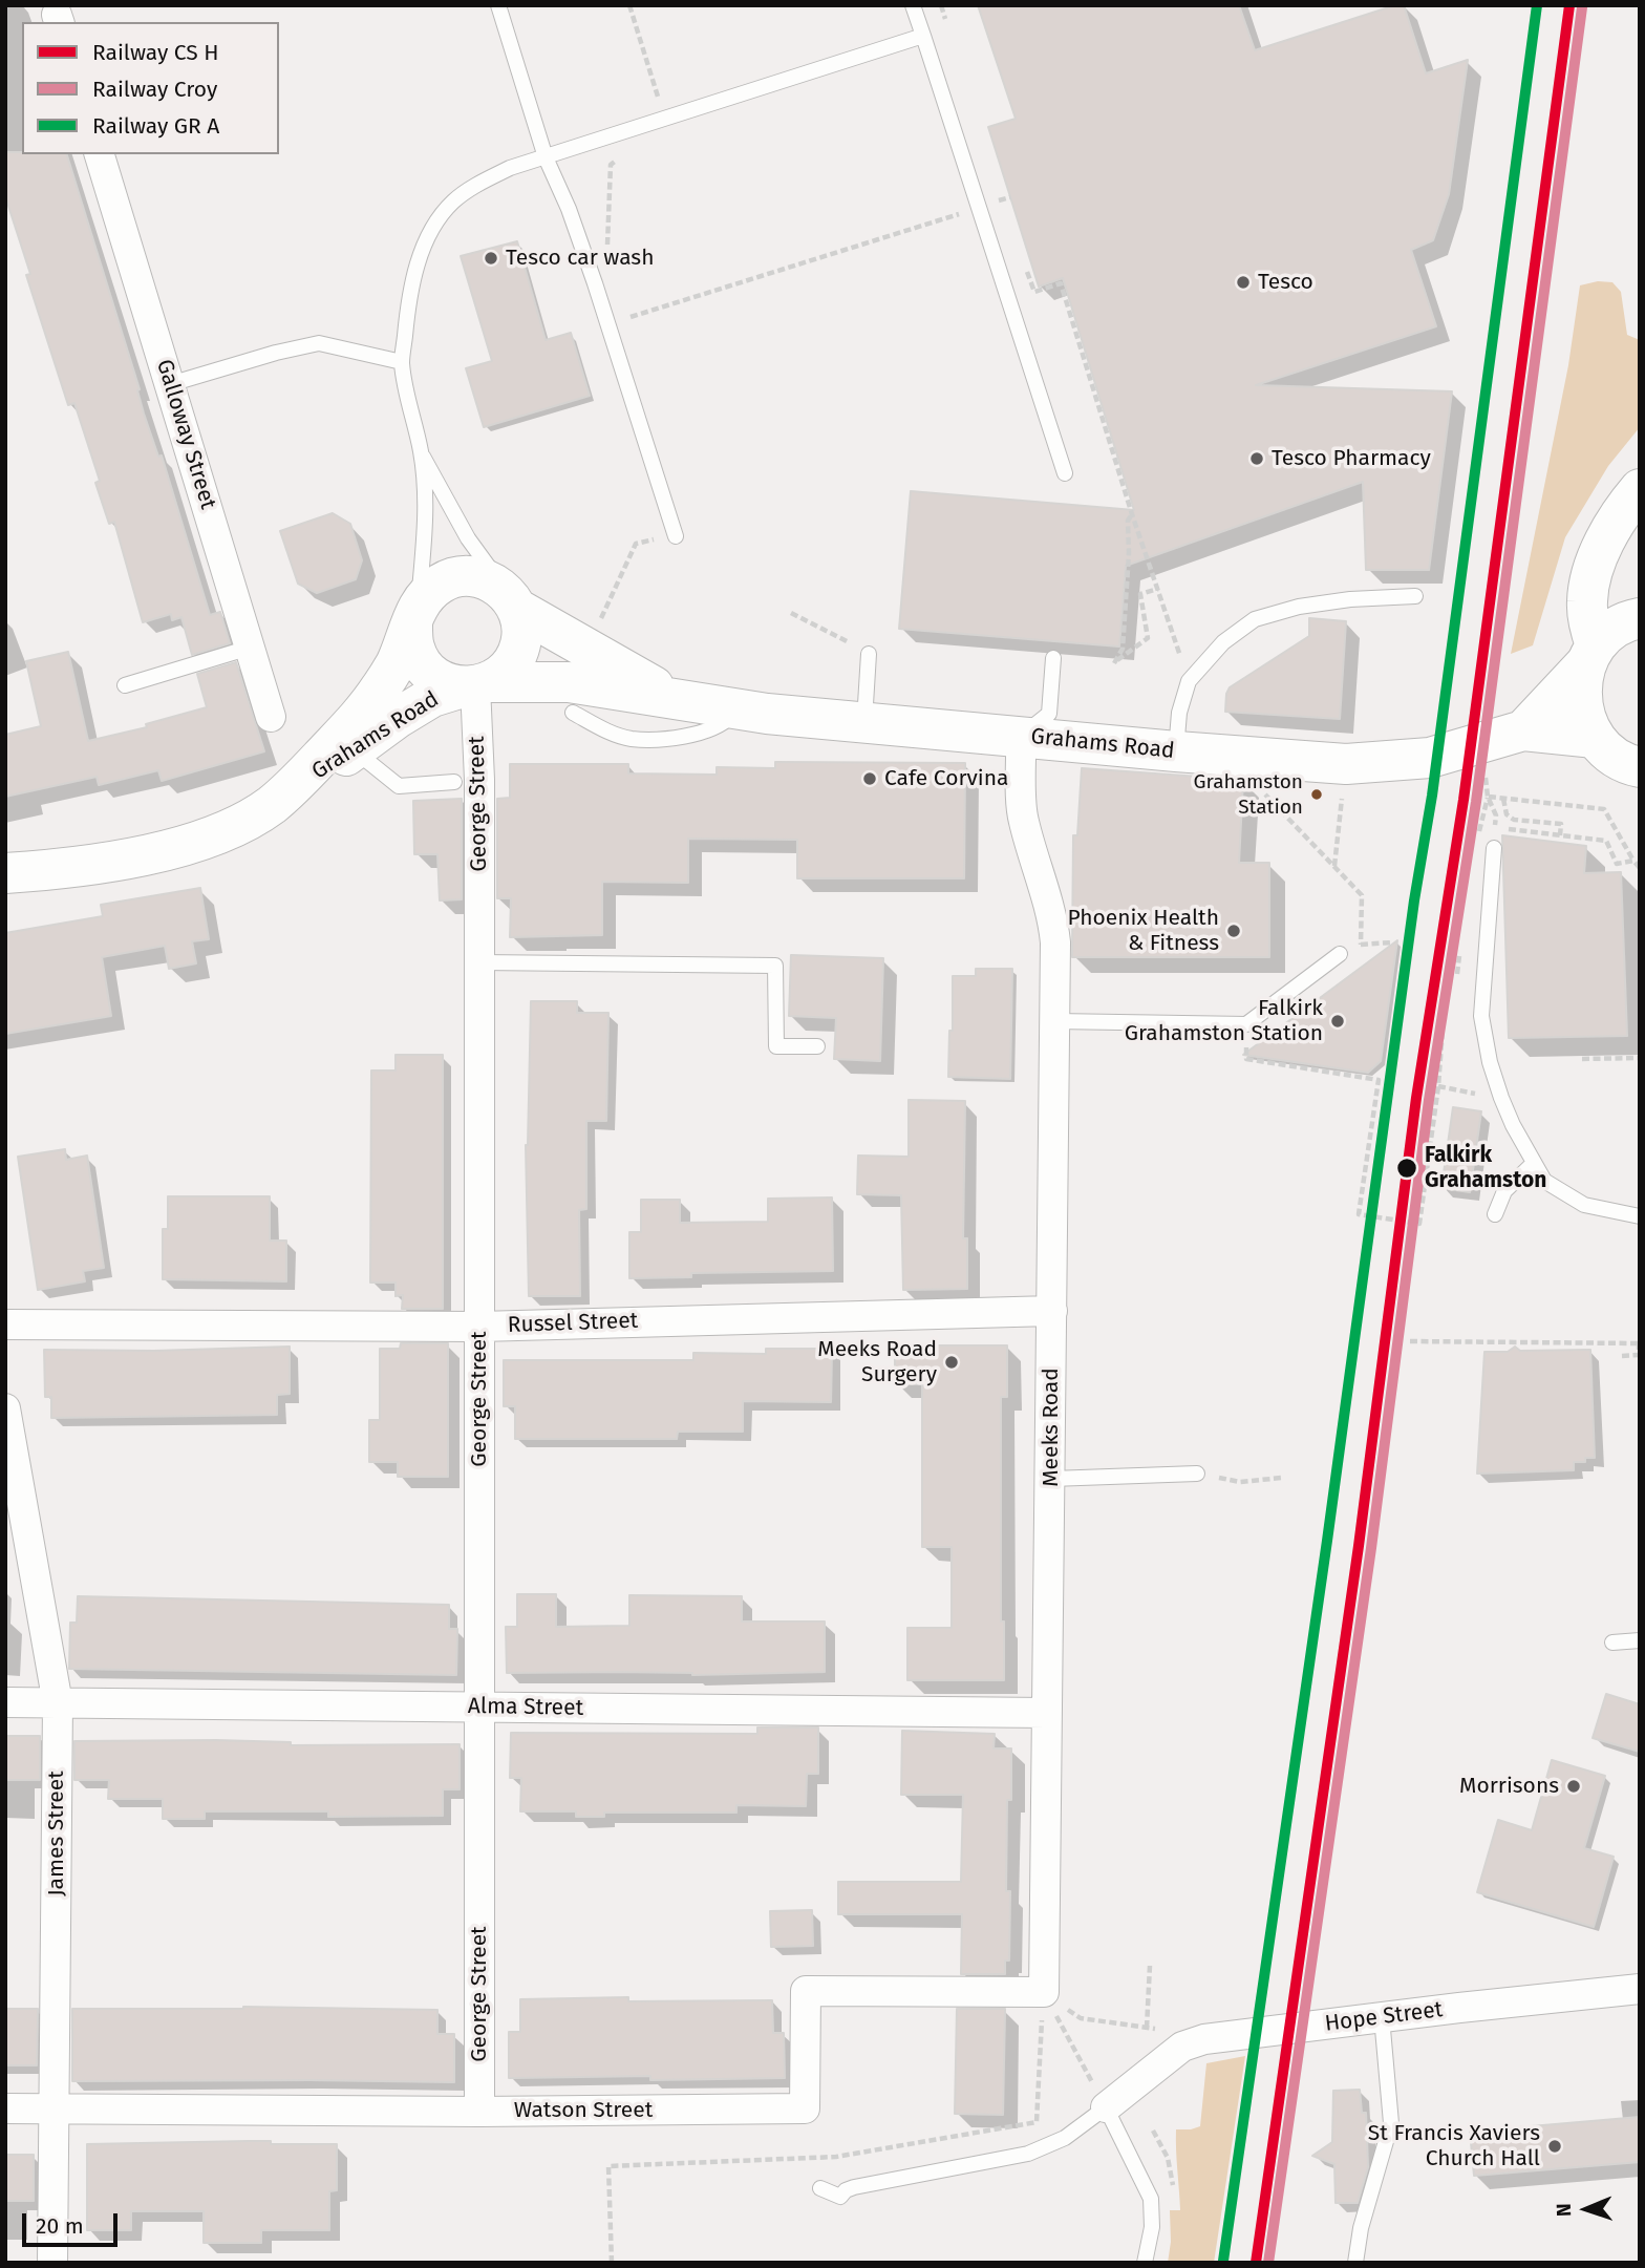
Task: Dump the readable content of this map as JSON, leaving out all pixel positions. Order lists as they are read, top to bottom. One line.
{"streets":{"main road":["Grahams Road"],"street":["Galloway Street","George Street","Russel Street","Meeks Road","Alma Street","James Street","Hope Street","Watson Street"]},"crossings":[["Grahams Road","George Street"],["Grahams Road","Meeks Road"],["George Street","Russel Street"],["George Street","Alma Street"],["George Street","Watson Street"],["Russel Street","Meeks Road"],["Meeks Road","Alma Street"],["Meeks Road","Watson Street"],["Alma Street","James Street"],["James Street","Watson Street"]],"places":["Tesco car wash","Tesco","Tesco Pharmacy","Cafe Corvina","Grahamston Station","Phoenix Health & Fitness","Falkirk Grahamston Station","Falkirk Grahamston","Meeks Road Surgery","Morrisons","St Francis Xaviers Church Hall"],"lines":["rail line Croy"],"legend":["Railway CS H","Railway Croy","Railway GR A"],"scale_bar":"20 m","north":"left"}
